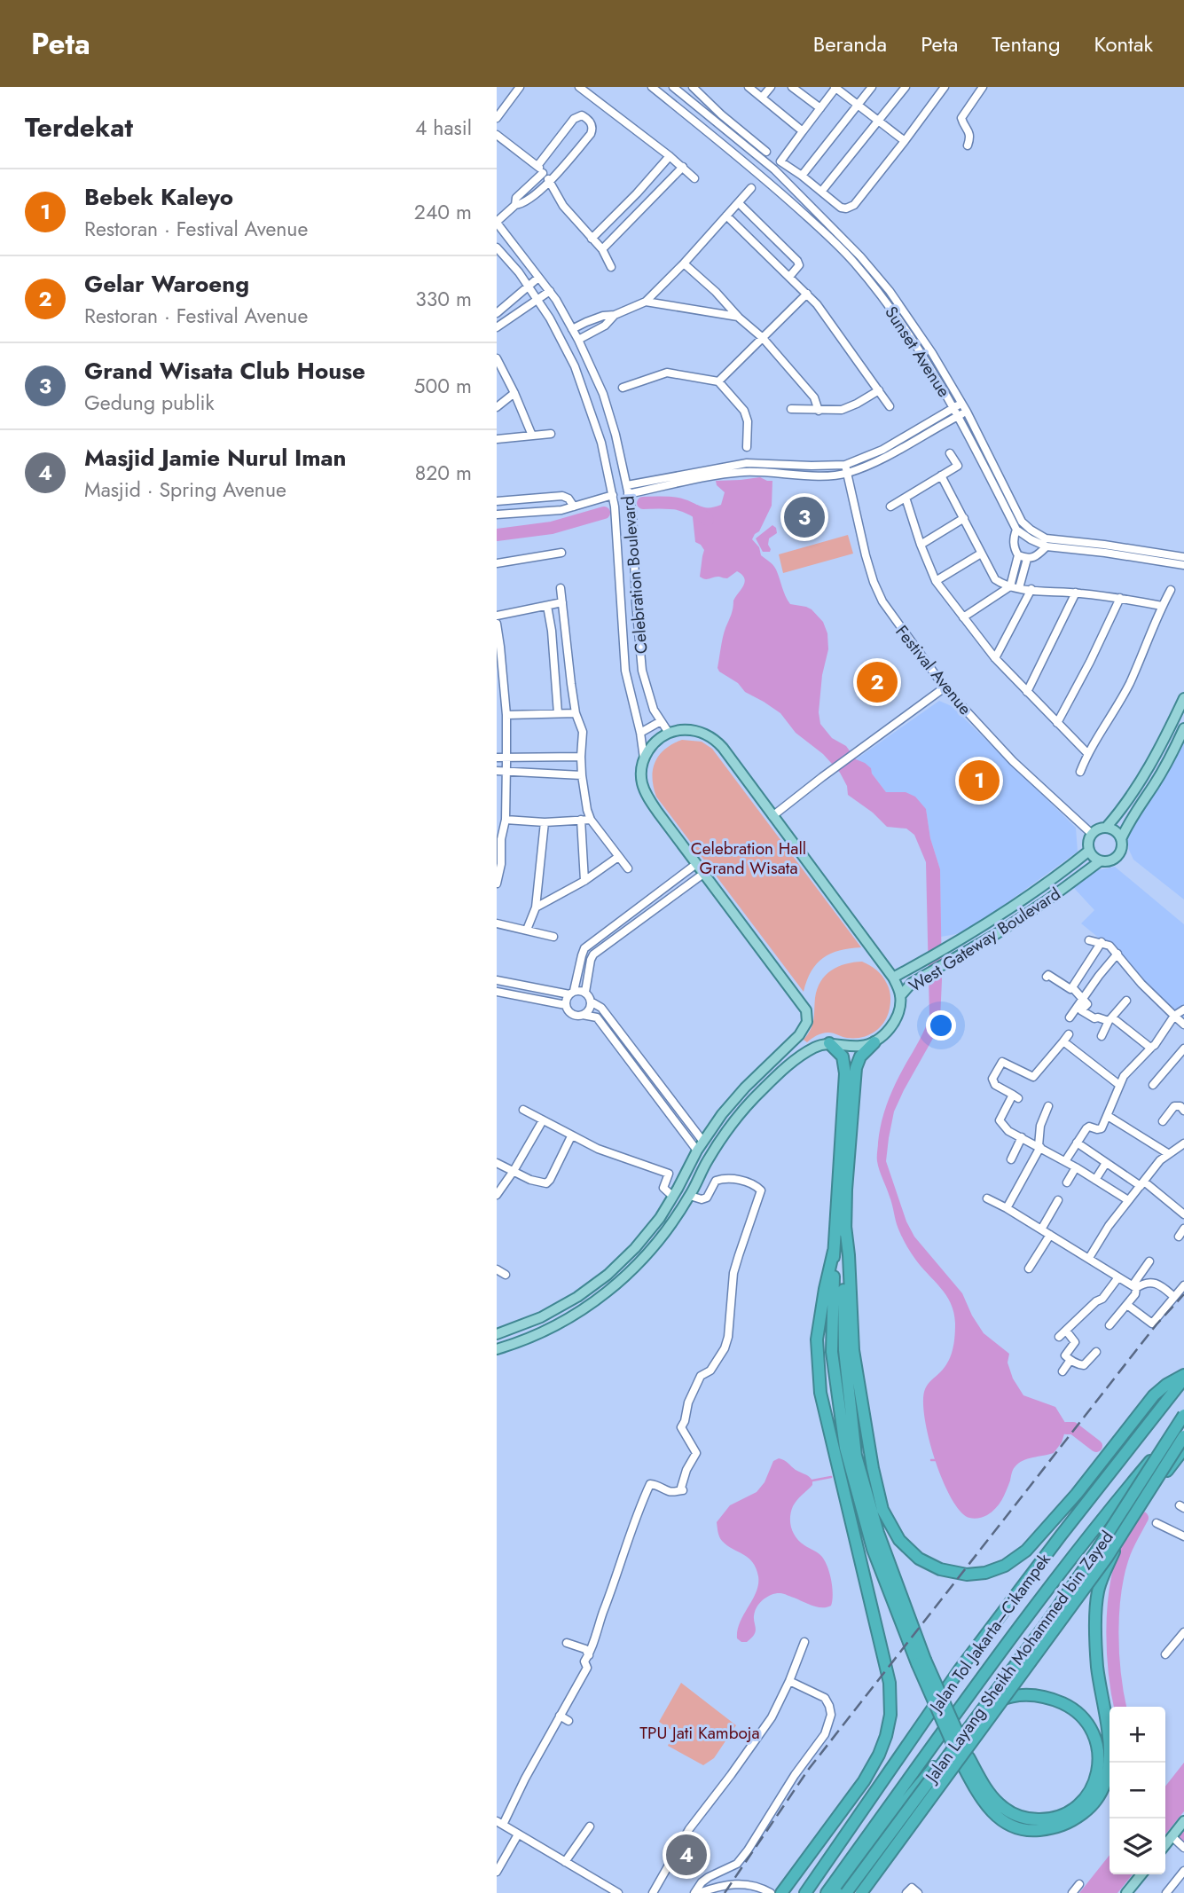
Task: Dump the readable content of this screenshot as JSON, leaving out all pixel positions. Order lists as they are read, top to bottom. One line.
{"streets":{"highway":["Jalan Tol Jakarta–Cikampek","Jalan Layang Sheikh Mohammed bin Zayed"],"main road":["West Gateway Boulevard"],"street":["Sunset Avenue","Celebration Boulevard","Festival Avenue"]},"crossings":[["Festival Avenue","West Gateway Boulevard"]],"parks":["Celebration Hall Grand Wisata","TPU Jati Kamboja"],"page":{"header":"Peta","nav":["Beranda","Peta","Tentang","Kontak"],"heading":["Terdekat","4 hasil"],"list":[{"mark":"1","name":"Bebek Kaleyo","note":"Restoran · Festival Avenue","value":"240 m"},{"mark":"2","name":"Gelar Waroeng","note":"Restoran · Festival Avenue","value":"330 m"},{"mark":"3","name":"Grand Wisata Club House","note":"Gedung publik","value":"500 m"},{"mark":"4","name":"Masjid Jamie Nurul Iman","note":"Masjid · Spring Avenue","value":"820 m"}],"pins":["3","2","1","4"],"map_buttons":["+","−"]}}
